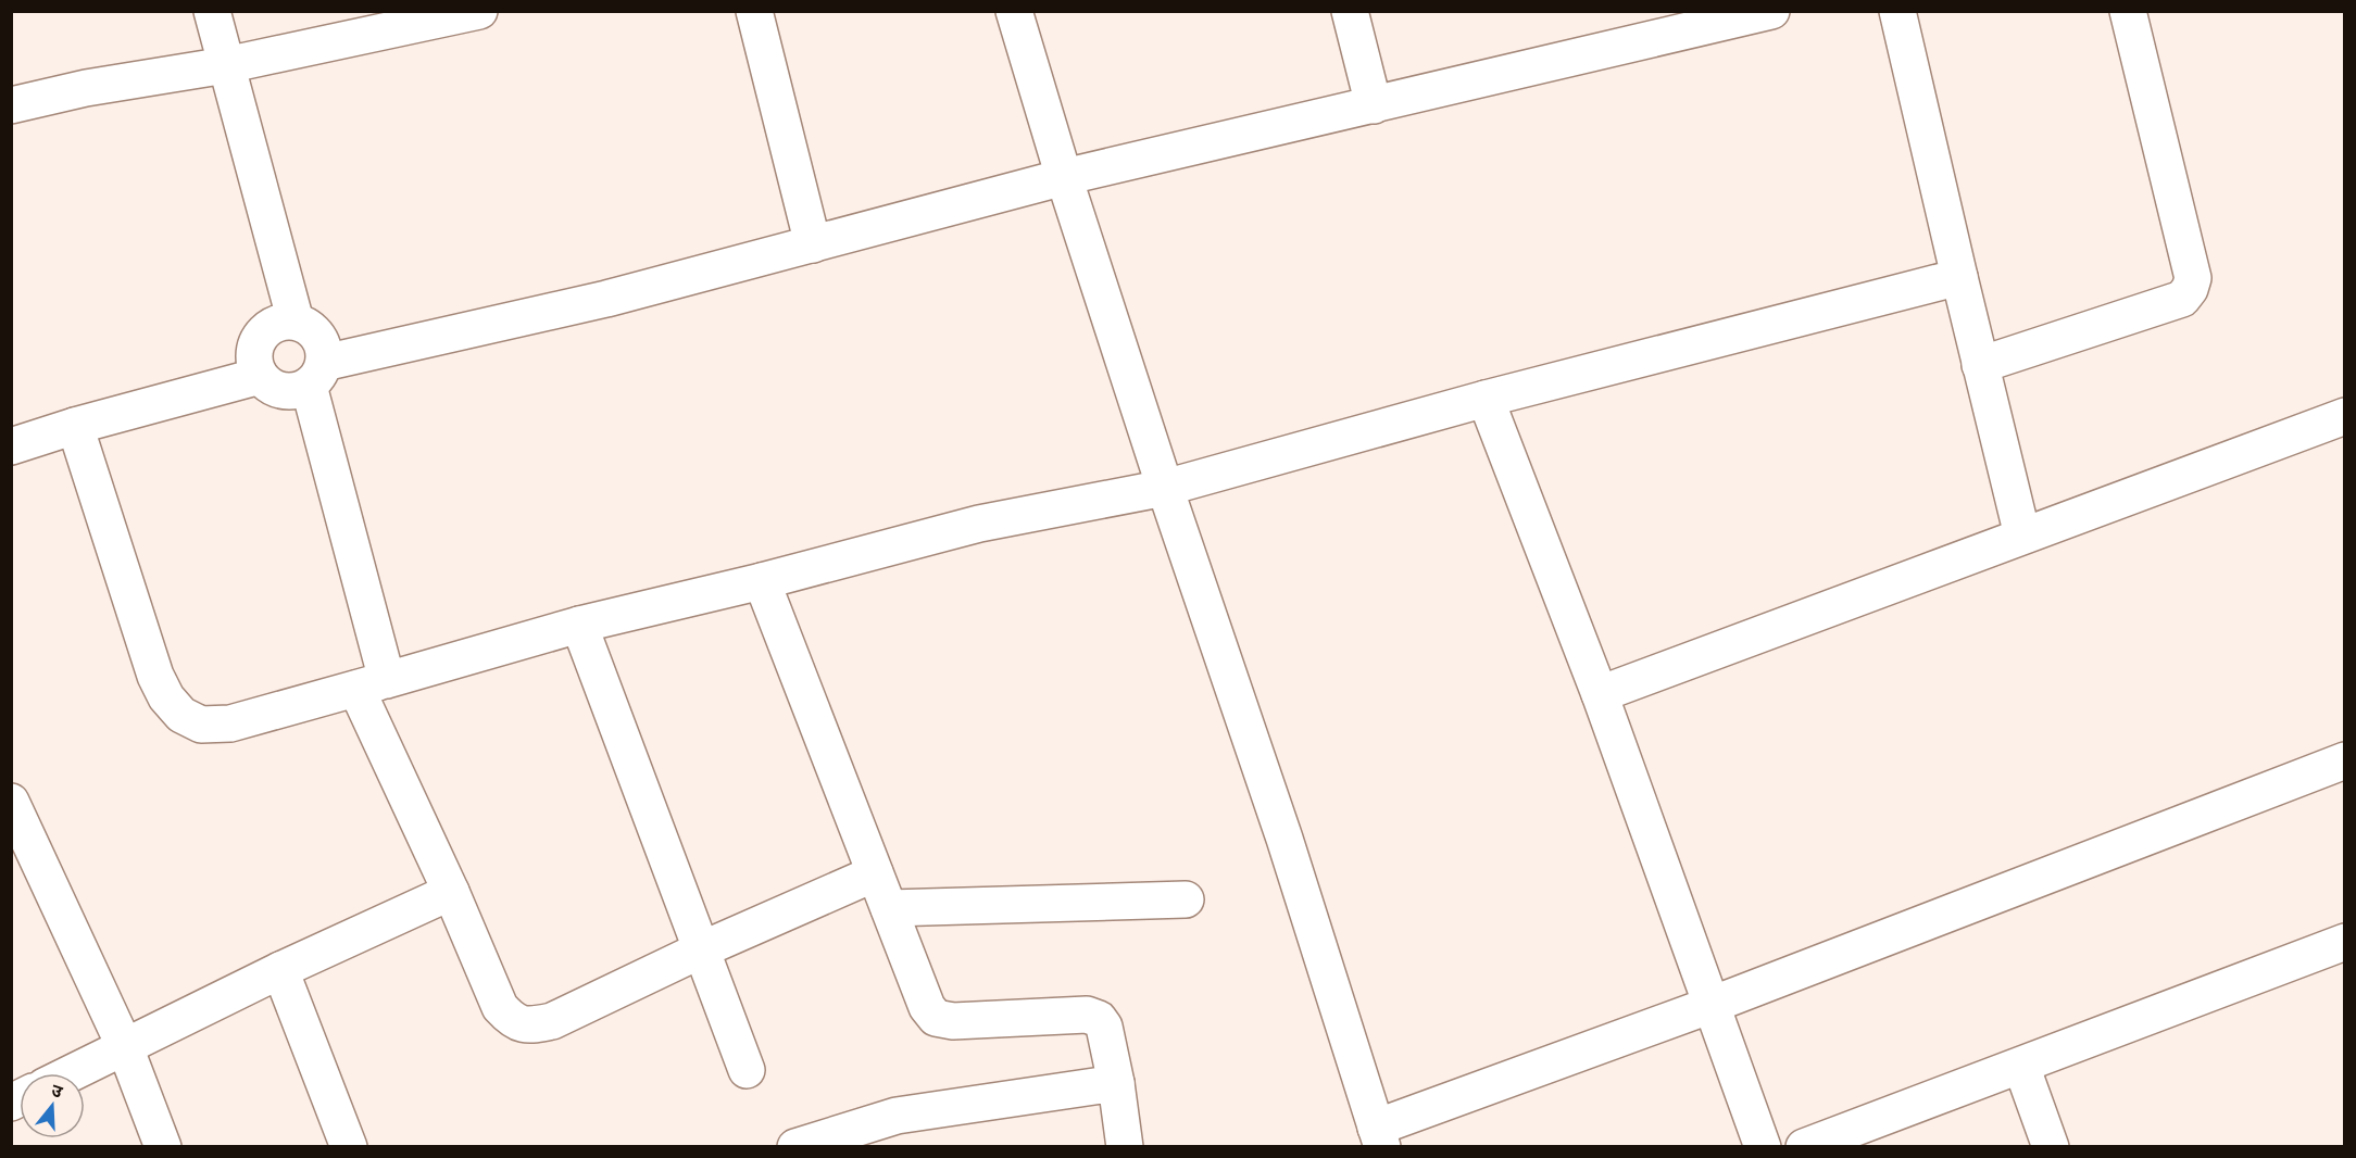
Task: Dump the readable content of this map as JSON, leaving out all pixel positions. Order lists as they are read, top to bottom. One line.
{"north":"top"}
